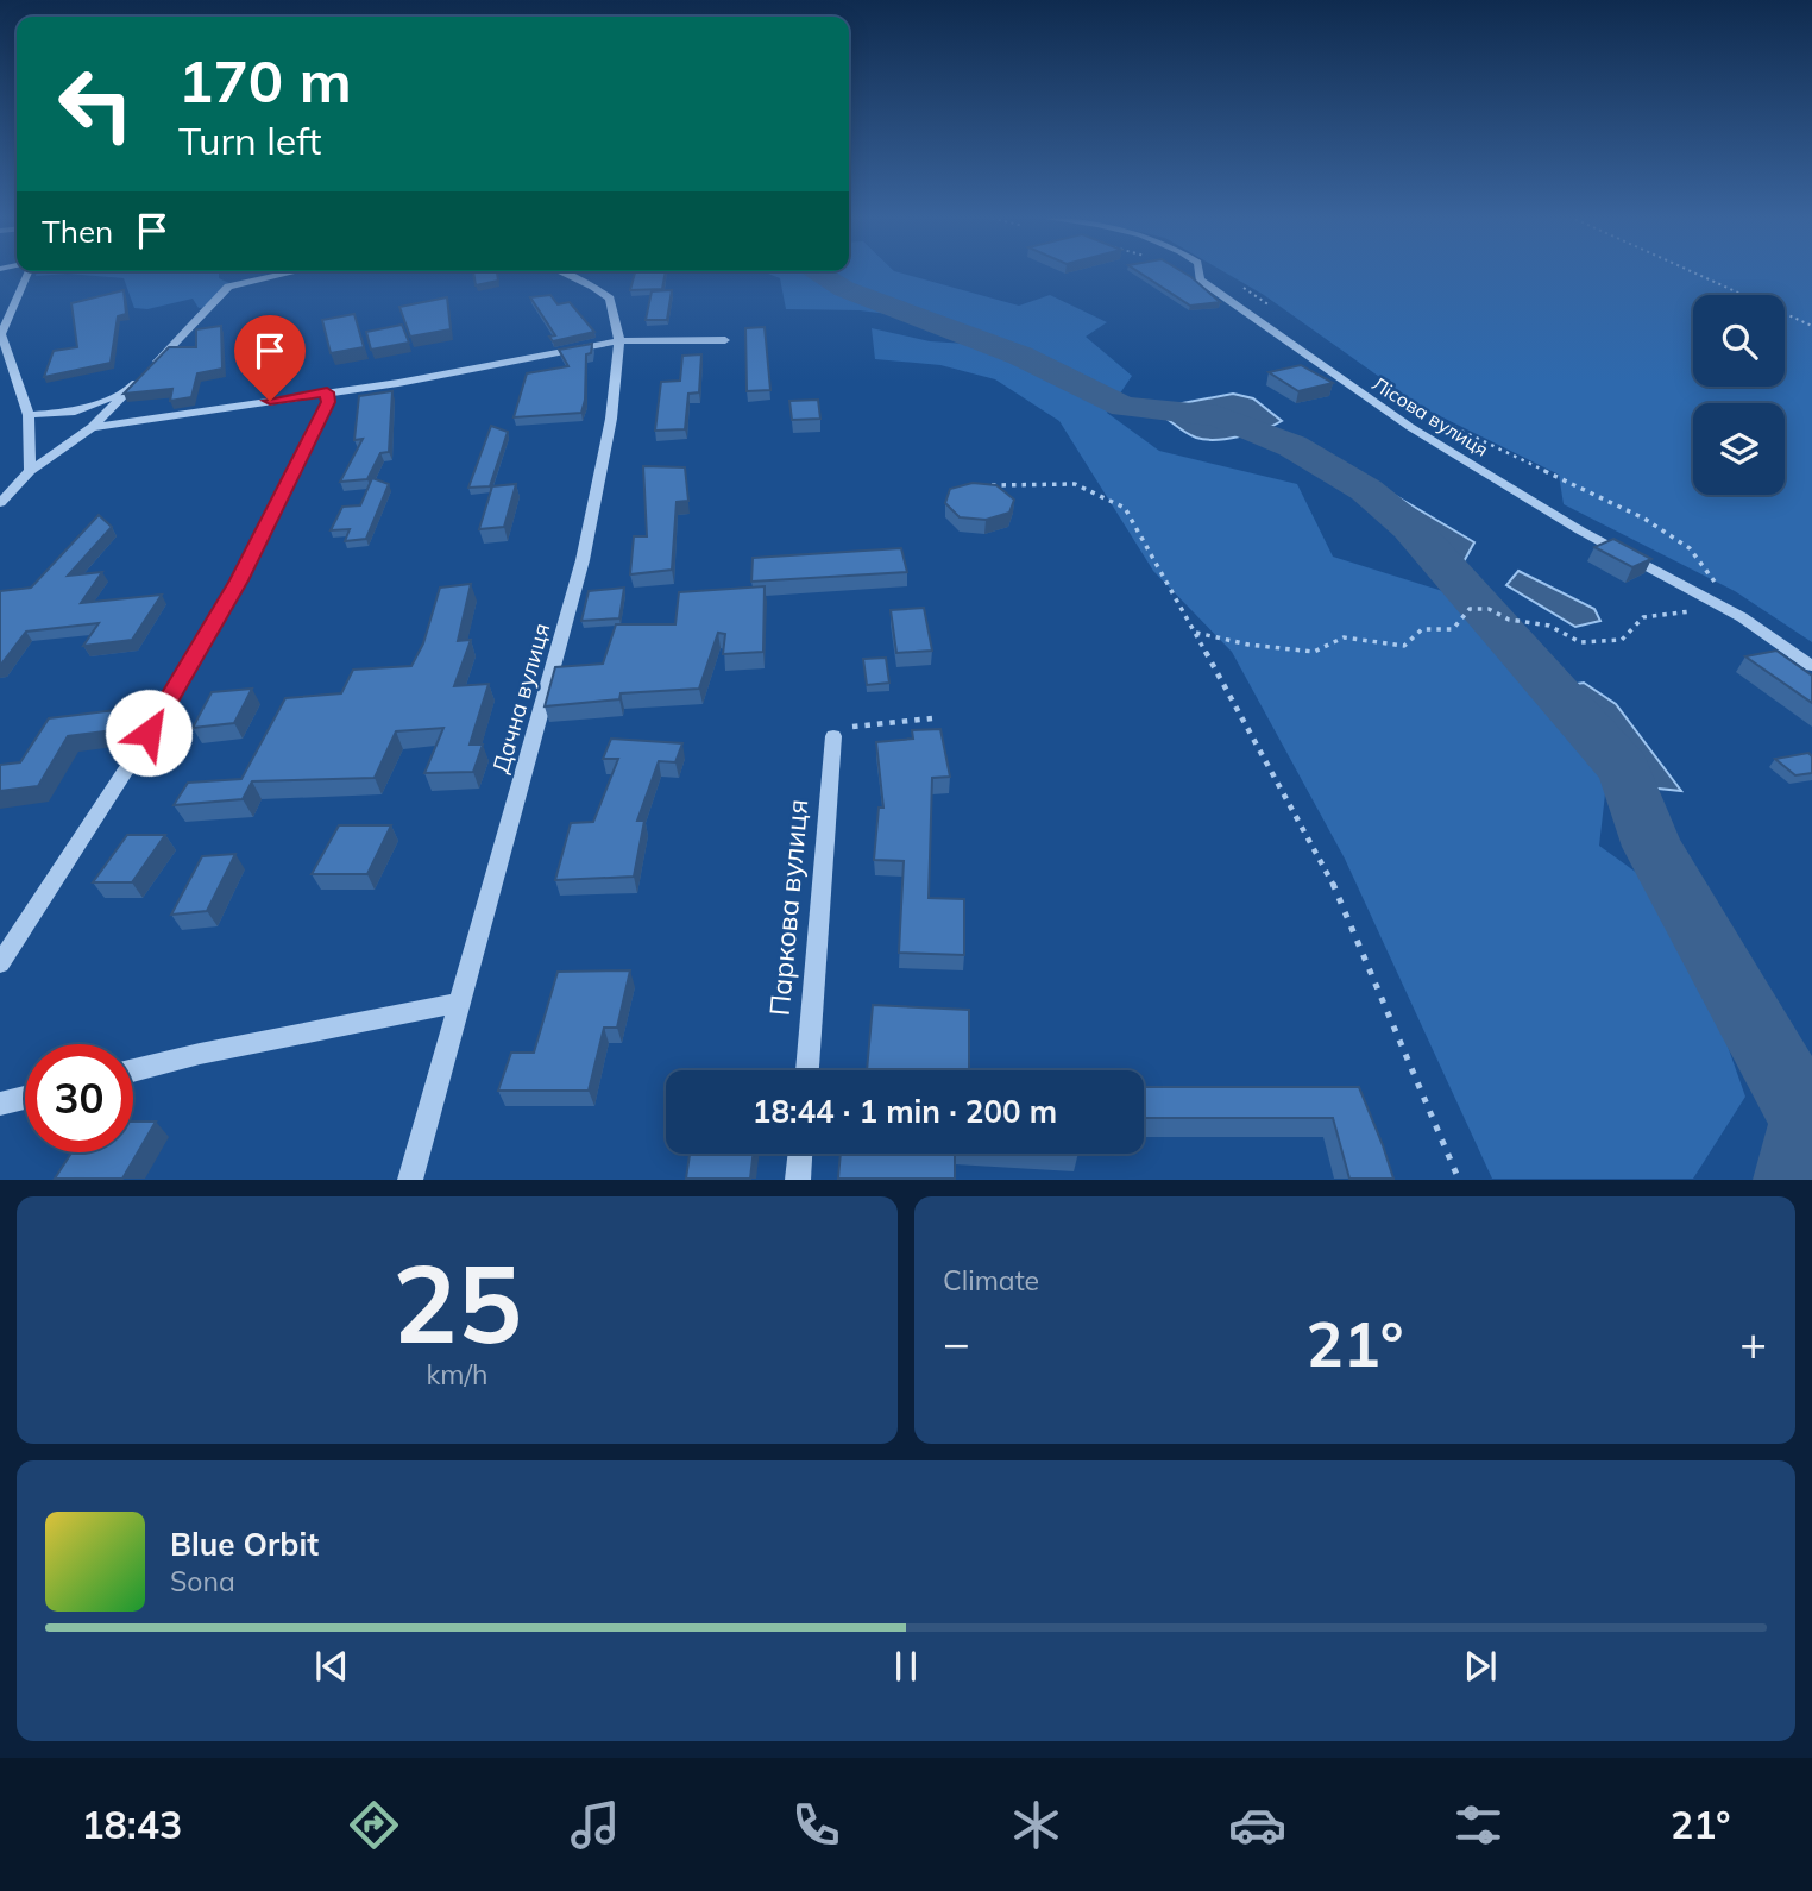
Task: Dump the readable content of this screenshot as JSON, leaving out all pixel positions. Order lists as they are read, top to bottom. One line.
{"streets":{"street":["Лісова вулиця","Дачна вулиця","Паркова вулиця"]},"page":{"turn":["170 m","Turn left"],"then":"Then","limit":"30","trip":"18:44 · 1 min · 200 m","tile":[["25","km/h"],"Climate"],"heat":["−","21°","+"],"song":["Blue Orbit","Sona"],"tabs":["18:43","21°"]}}
